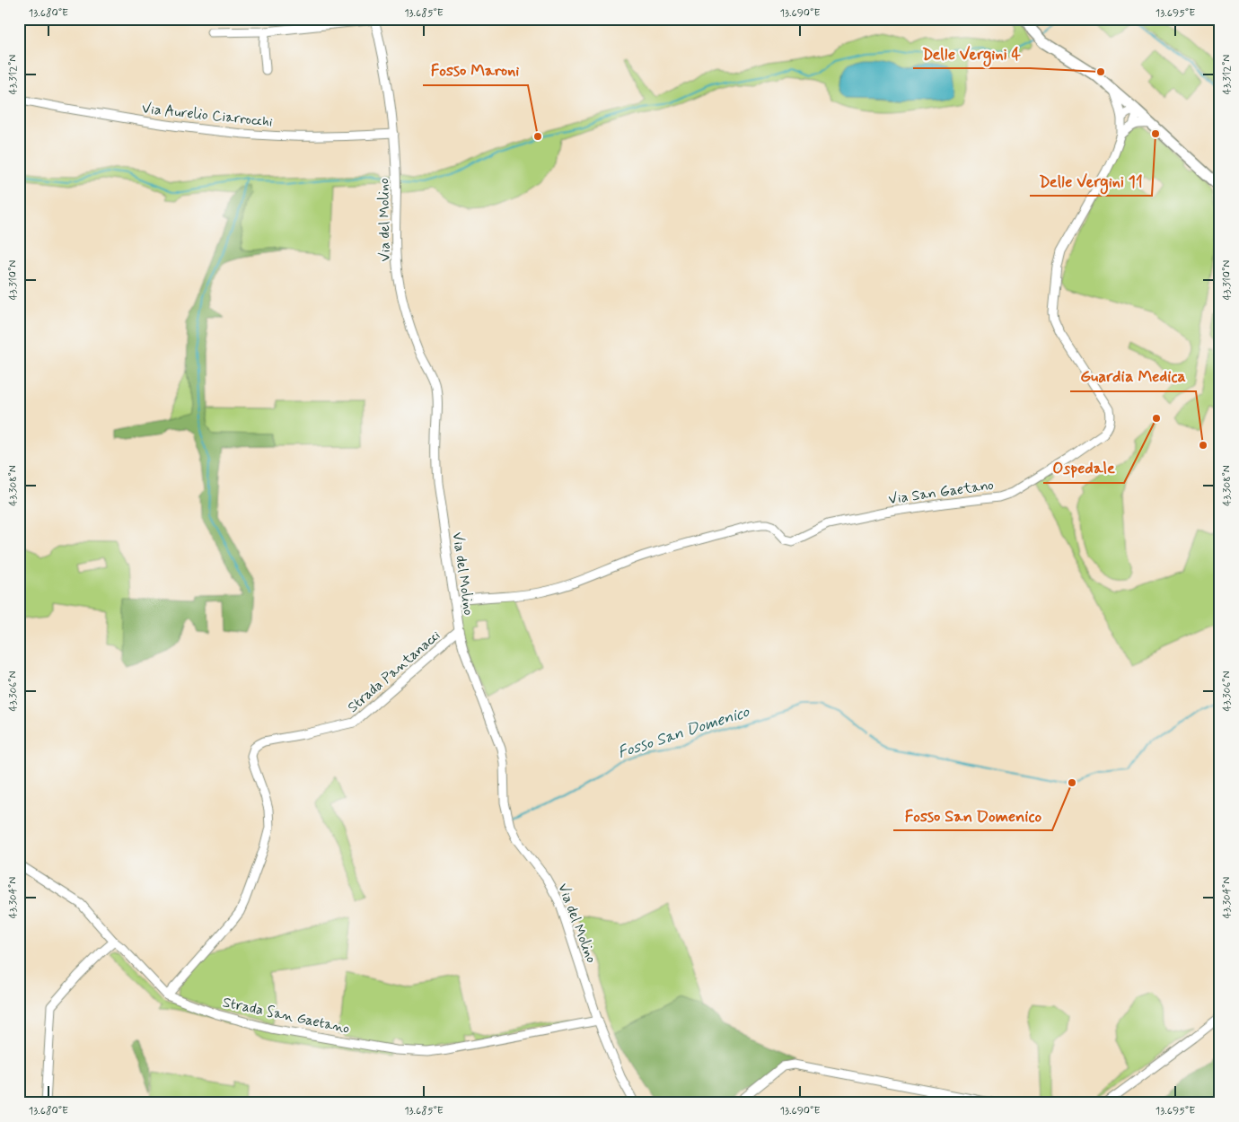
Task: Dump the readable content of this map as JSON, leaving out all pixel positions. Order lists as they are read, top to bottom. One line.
{"streets":{"street":["Via Aurelio Ciarrocchi","Via del Molino","Via San Gaetano","Strada Pantanacci","Strada San Gaetano"]},"crossings":[["Via Aurelio Ciarrocchi","Via del Molino"],["Via del Molino","Via San Gaetano"],["Via del Molino","Strada Pantanacci"],["Via del Molino","Strada San Gaetano"],["Strada Pantanacci","Strada San Gaetano"]],"water":["Fosso San Domenico"],"places":["Delle Vergini 4","Delle Vergini 11","Fosso Maroni","Ospedale","Guardia Medica","Fosso San Domenico"],"coordinates":["13.680°E","13.685°E","13.690°E","13.695°E","43.312°N","43.310°N","43.308°N","43.306°N","43.304°N"]}
